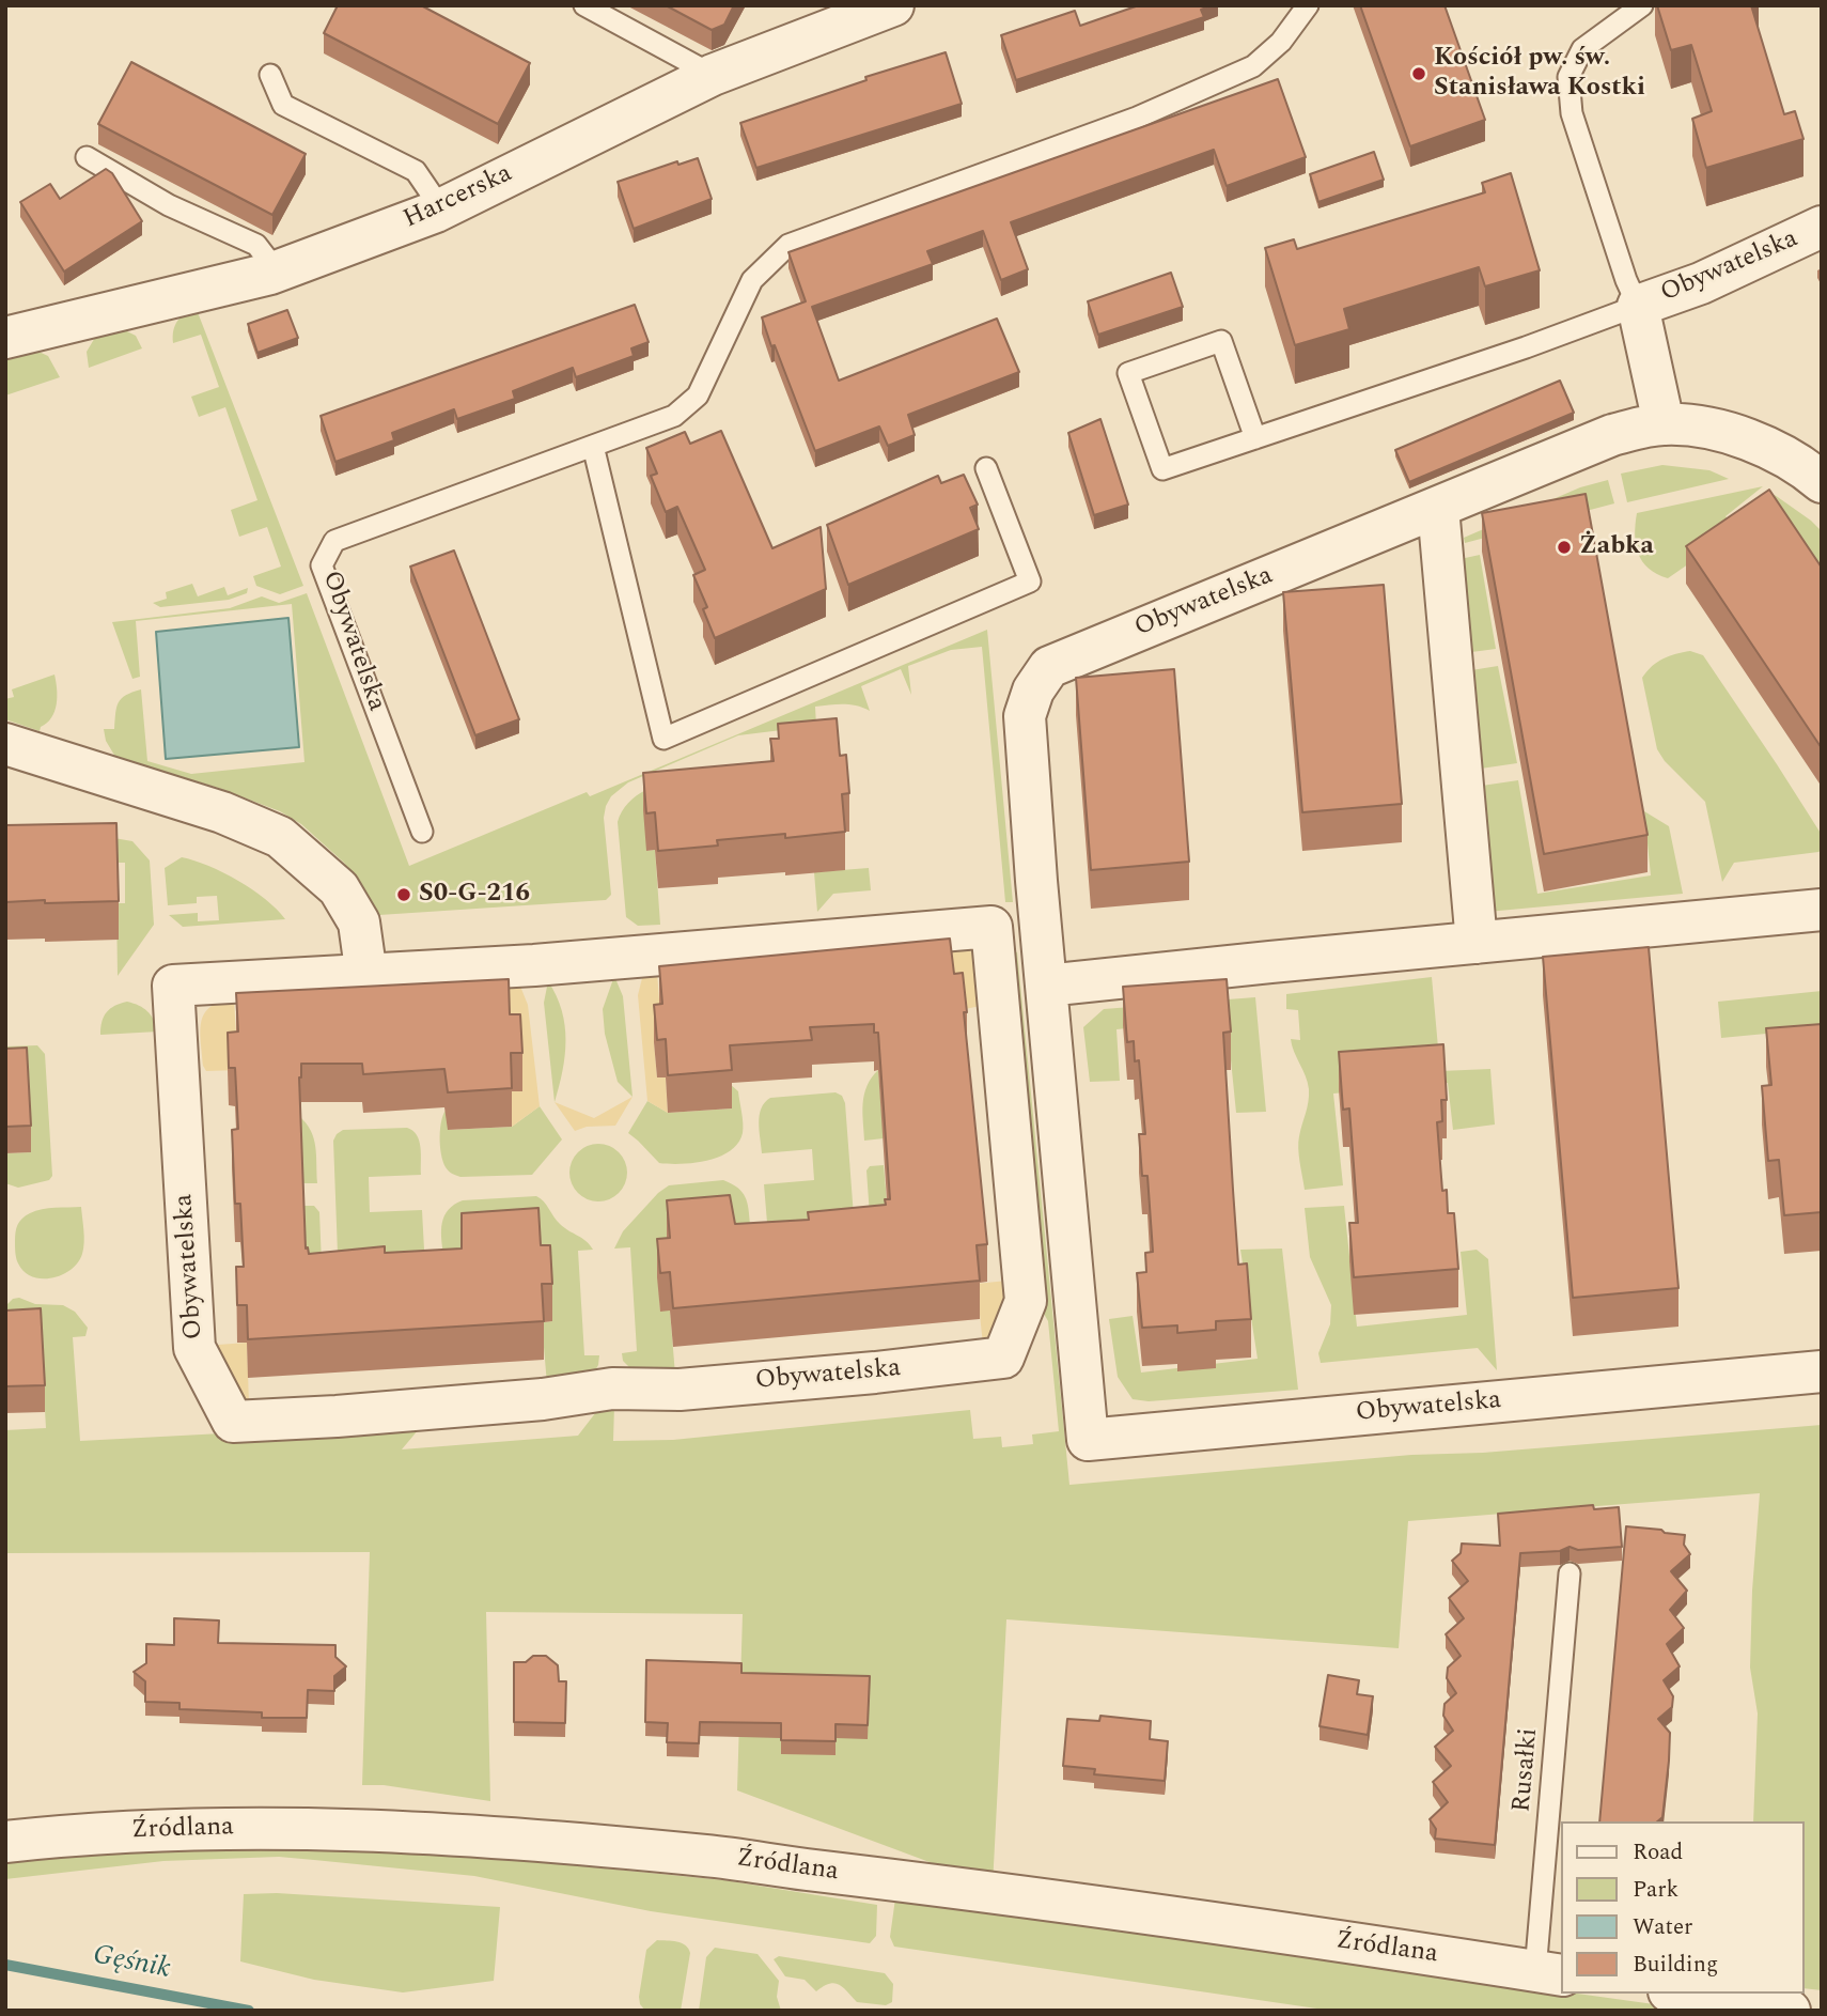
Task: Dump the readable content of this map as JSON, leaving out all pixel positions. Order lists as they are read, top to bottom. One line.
{"streets":{"street":["Harcerska","Obywatelska","Źródlana"],"lane":["Rusałki"]},"crossings":[["Rusałki","Źródlana"]],"water":["Gęśnik"],"places":["Kościół pw. św. Stanisława Kostki","Żabka","S0-G-216"],"legend":["Road","Park","Water","Building"]}
